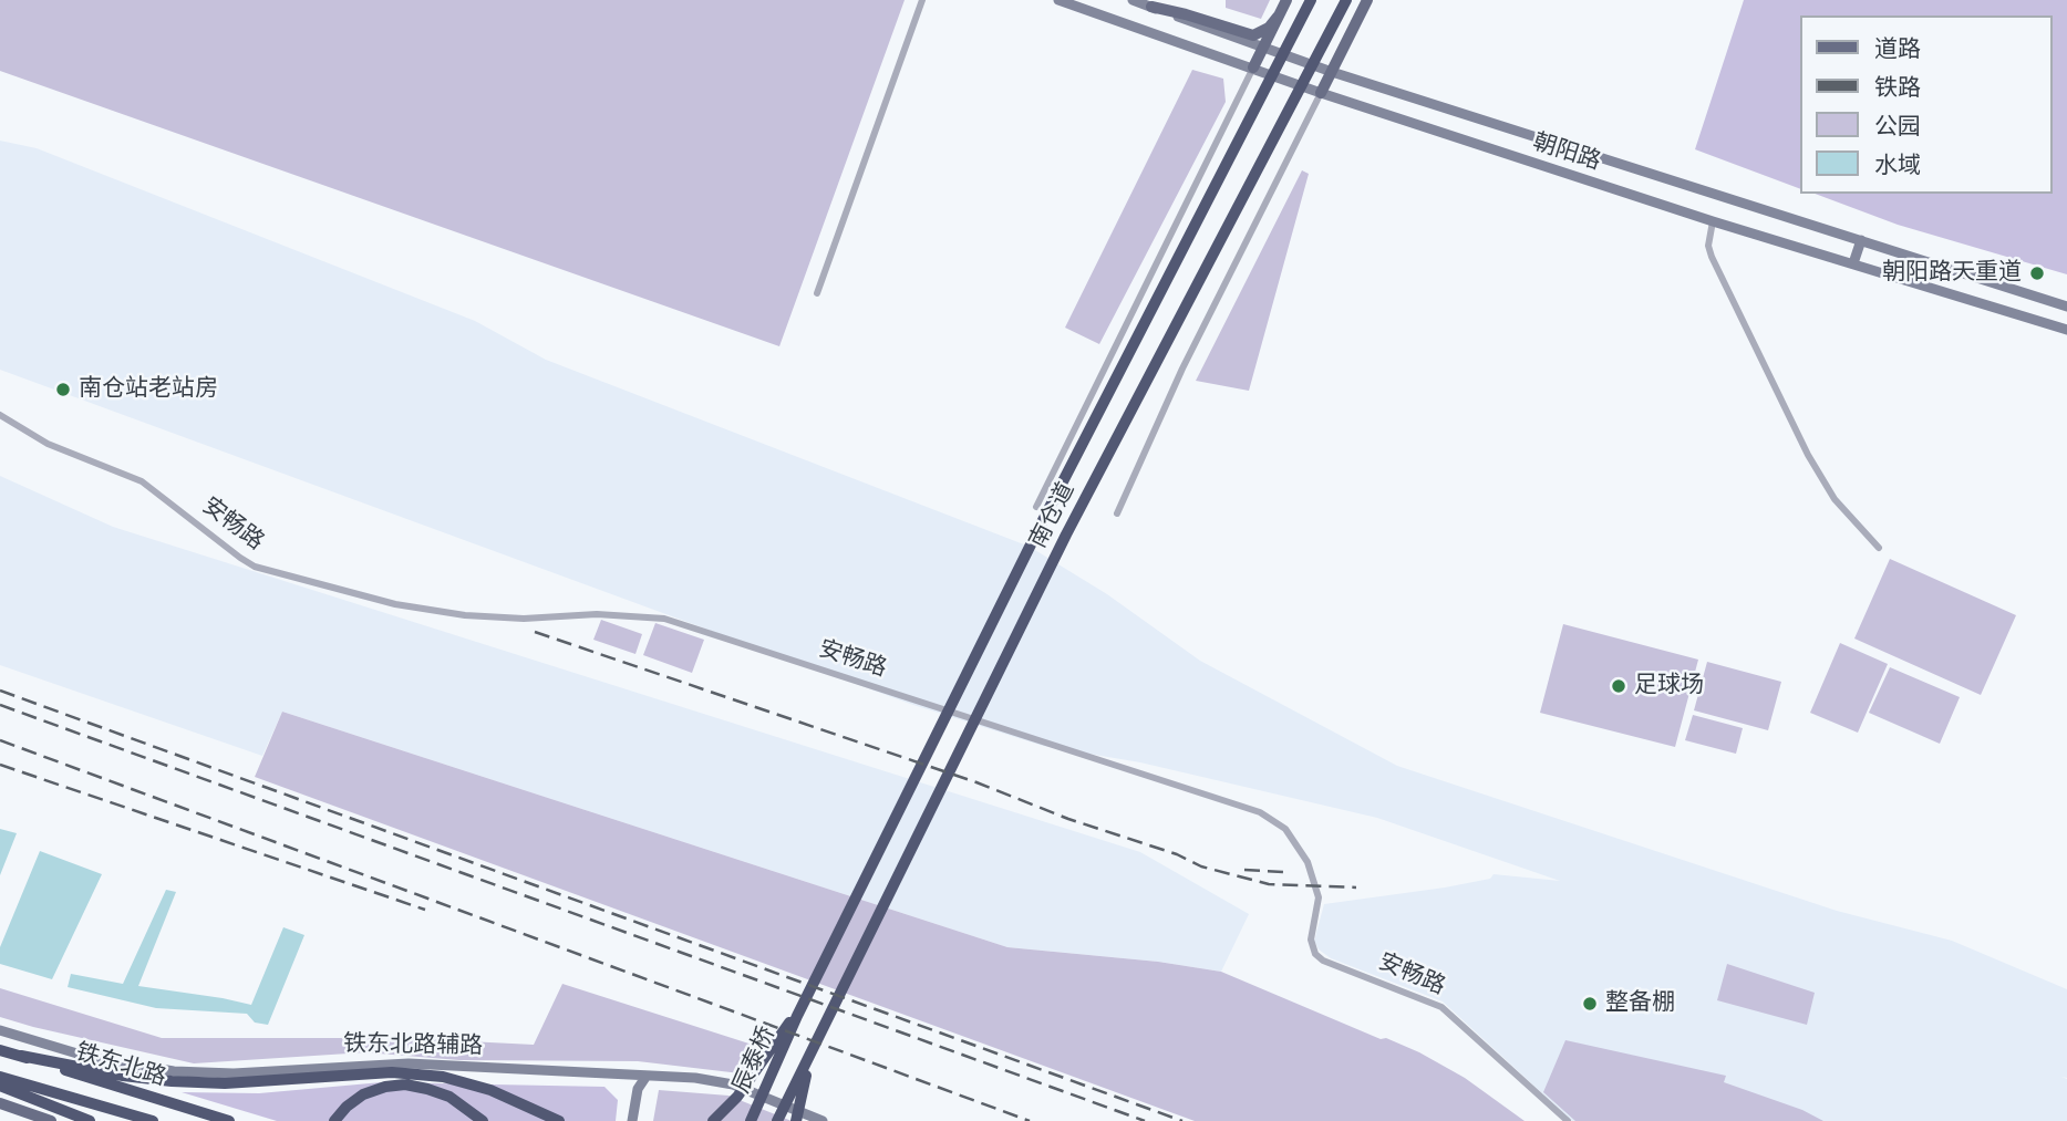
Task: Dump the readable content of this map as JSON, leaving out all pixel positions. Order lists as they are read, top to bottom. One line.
{"streets":{"highway":["南仓道","辰泰桥","铁东北路"],"main road":["朝阳路","铁东北路辅路"],"street":["安畅路"]},"crossings":[["南仓道","辰泰桥"]],"places":["朝阳路天重道","南仓站老站房","足球场","整备棚"],"legend":["道路","铁路","公园","水域"]}
